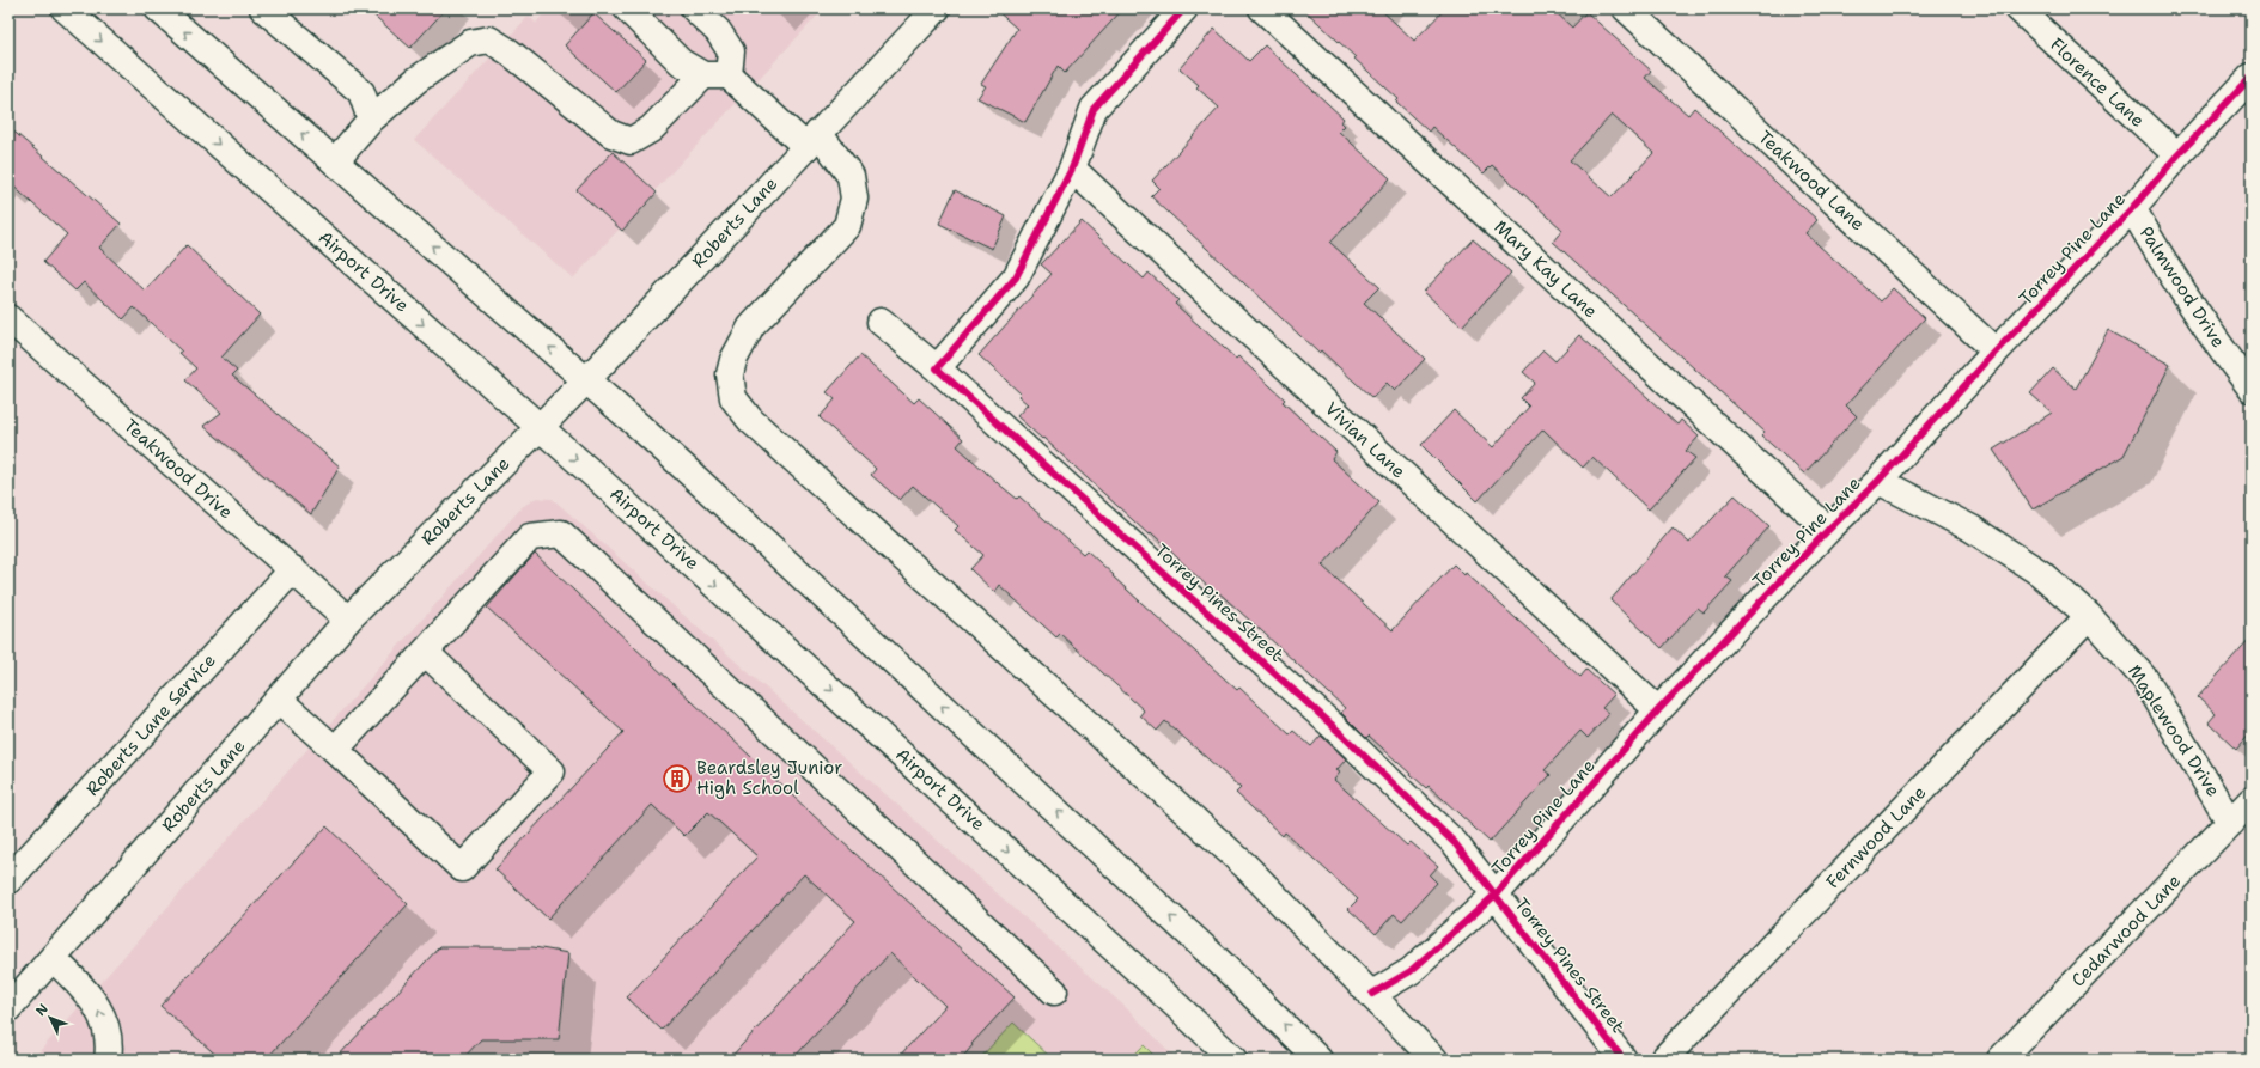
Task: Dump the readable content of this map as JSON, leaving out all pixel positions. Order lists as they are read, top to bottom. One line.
{"streets":{"street":["Florence Lane","Teakwood Lane","Roberts Lane","Torrey Pine Lane","Mary Kay Lane","Airport Drive","Palmwood Drive","Vivian Lane","Teakwood Drive","Torrey Pines Street","Roberts Lane Service","Maplewood Drive","Fernwood Lane","Cedarwood Lane"]},"crossings":[["Florence Lane","Torrey Pine Lane"],["Teakwood Lane","Torrey Pine Lane"],["Roberts Lane","Airport Drive"],["Roberts Lane","Teakwood Drive"],["Torrey Pine Lane","Mary Kay Lane"],["Torrey Pine Lane","Palmwood Drive"],["Torrey Pine Lane","Vivian Lane"],["Torrey Pine Lane","Torrey Pines Street"],["Torrey Pine Lane","Maplewood Drive"],["Teakwood Drive","Roberts Lane Service"],["Maplewood Drive","Fernwood Lane"],["Maplewood Drive","Cedarwood Lane"]],"places":{"building":["Beardsley Junior High School"]},"north":"top left"}
